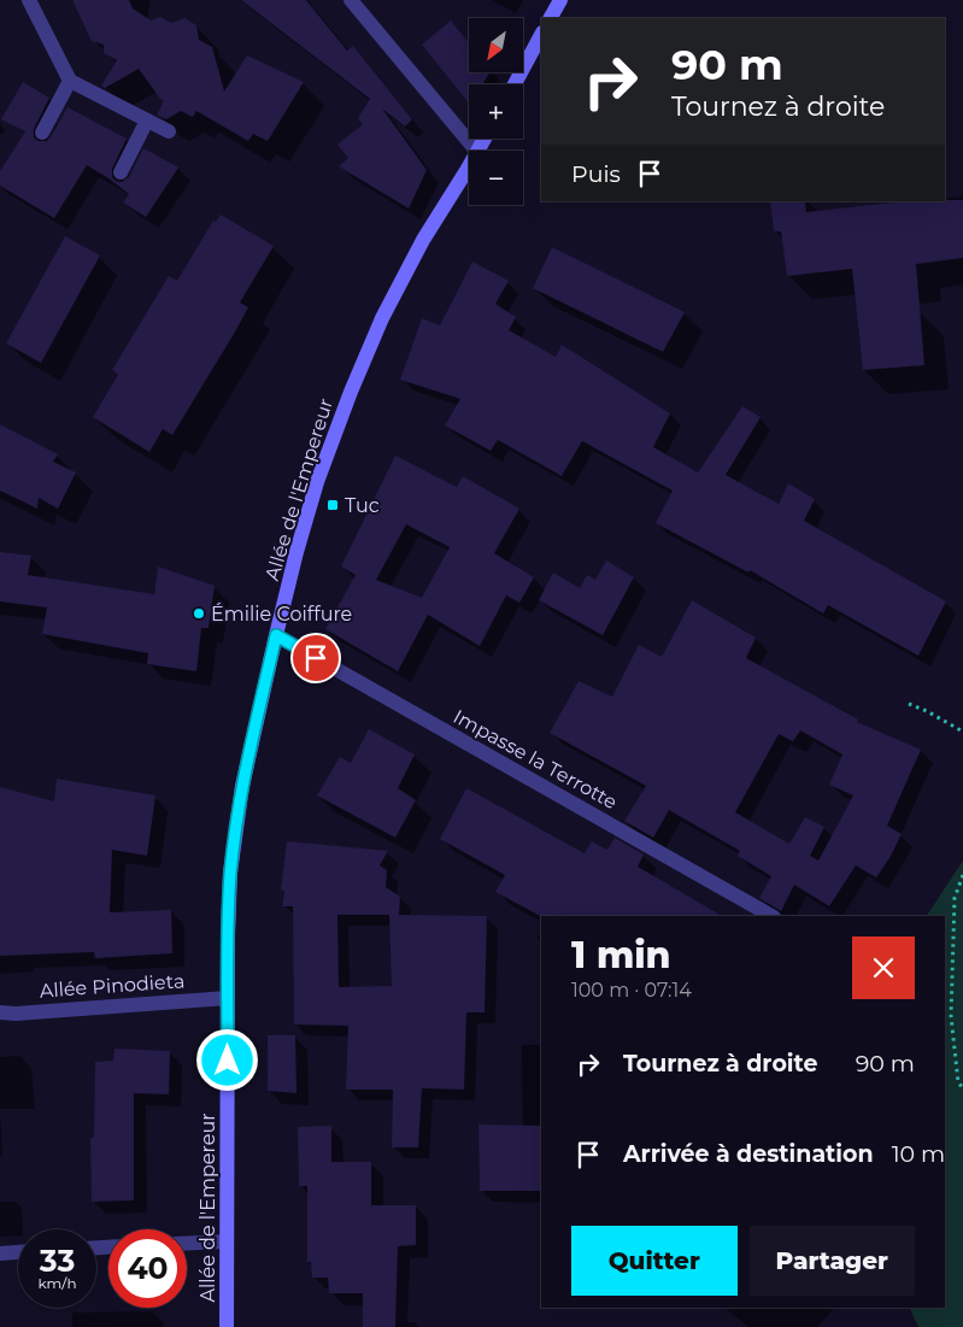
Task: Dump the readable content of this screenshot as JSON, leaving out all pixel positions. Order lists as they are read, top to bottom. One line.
{"streets":{"street":["Allée de l'Empereur","Impasse la Terrotte","Allée Pinodieta"]},"crossings":[["Allée de l'Empereur","Impasse la Terrotte"],["Allée de l'Empereur","Allée Pinodieta"]],"places":{"transit":["Tuc"],"other":["Émilie Coiffure"]},"north":"bottom left","page":{"map_buttons":["+","−"],"turn":["90 m","Tournez à droite"],"then":"Puis","heading":["1 min","100 m · 07:14"],"list":[{"name":"Tournez à droite","value":"90 m"},{"name":"Arrivée à destination","value":"10 m"}],"buttons":["Quitter","Partager"],"speed":"33 km/h","limit":"40"}}
